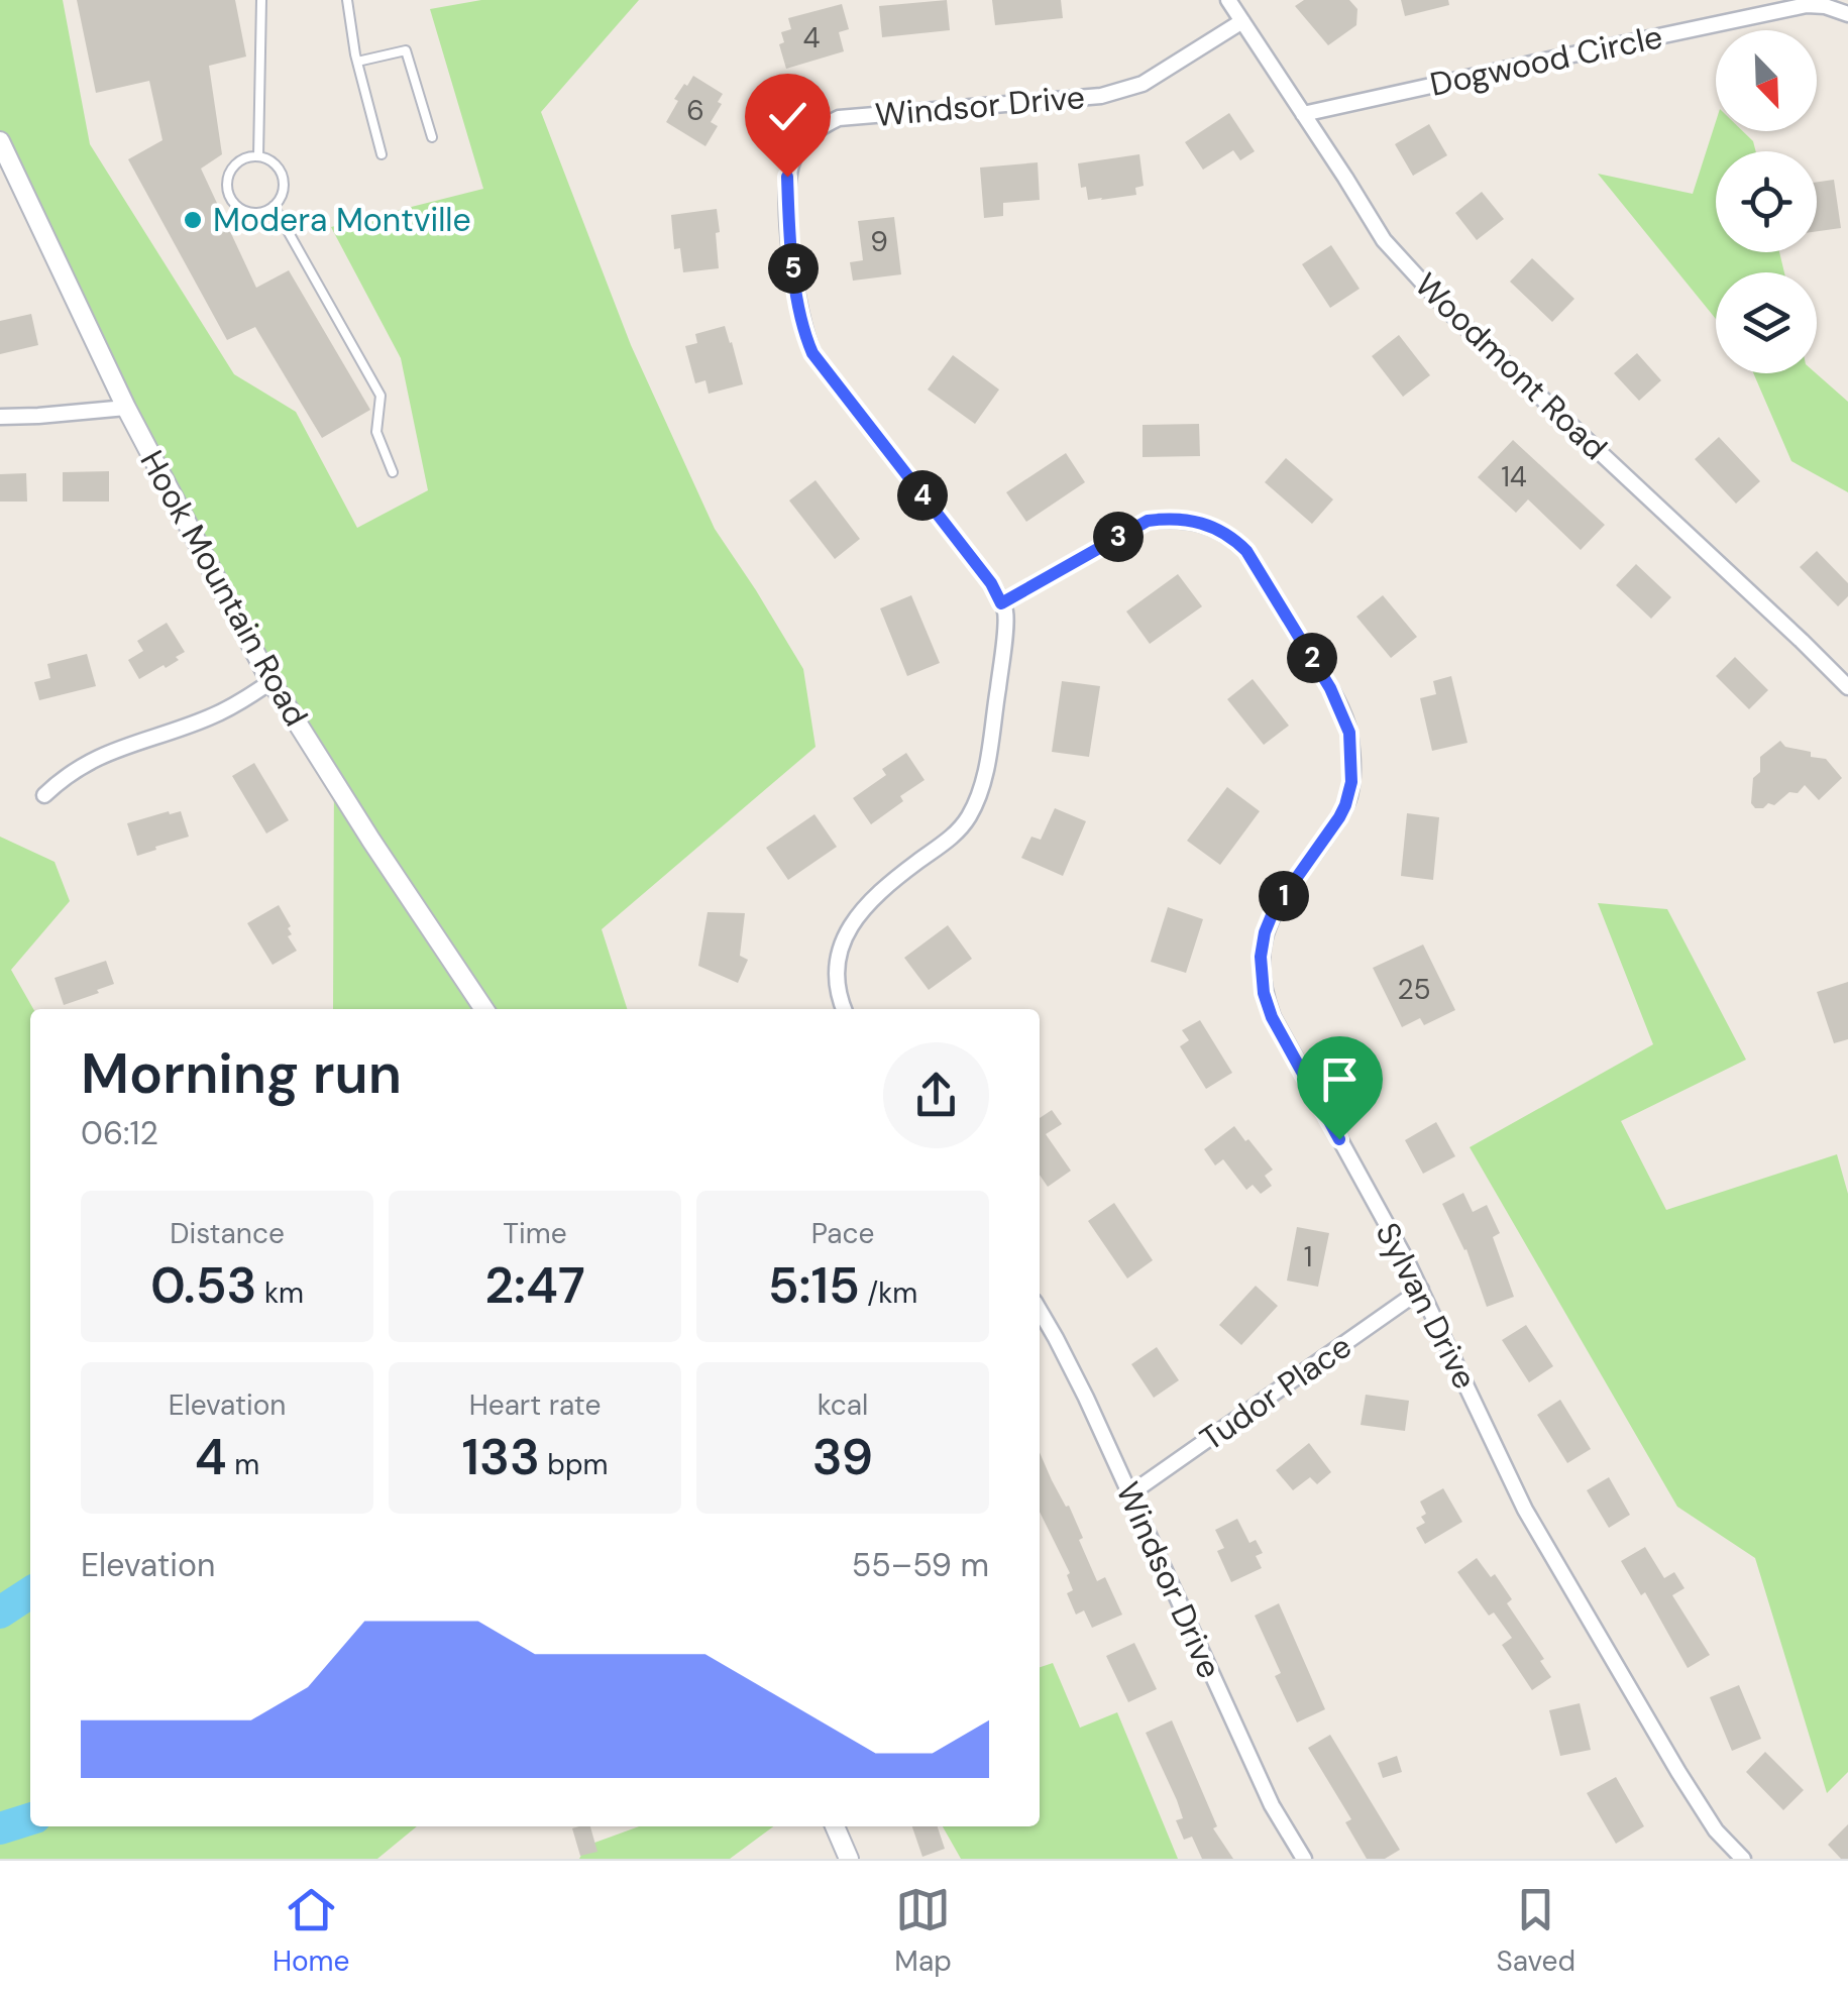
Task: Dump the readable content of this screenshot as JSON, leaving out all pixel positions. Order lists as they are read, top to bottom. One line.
{"streets":{"street":["Dogwood Circle","Windsor Drive","Woodmont Road","Hook Mountain Road","Sylvan Drive","Tudor Place"]},"crossings":[["Dogwood Circle","Woodmont Road"],["Windsor Drive","Woodmont Road"],["Windsor Drive","Sylvan Drive"],["Windsor Drive","Tudor Place"],["Sylvan Drive","Tudor Place"]],"places":["Modera Montville"],"house_numbers":["4","6","9","14","25","1"],"north":"bottom right","page":{"pins":["5","4","3","2","1"],"heading":["Morning run","06:12"],"stats":[["Distance","0.53 km"],["Time","2:47"],["Pace","5:15 /km"],["Elevation","4 m"],["Heart rate","133 bpm"],["kcal","39"]],"chart":["Elevation","55–59 m"],"tabs":["Home","Map","Saved"]}}
